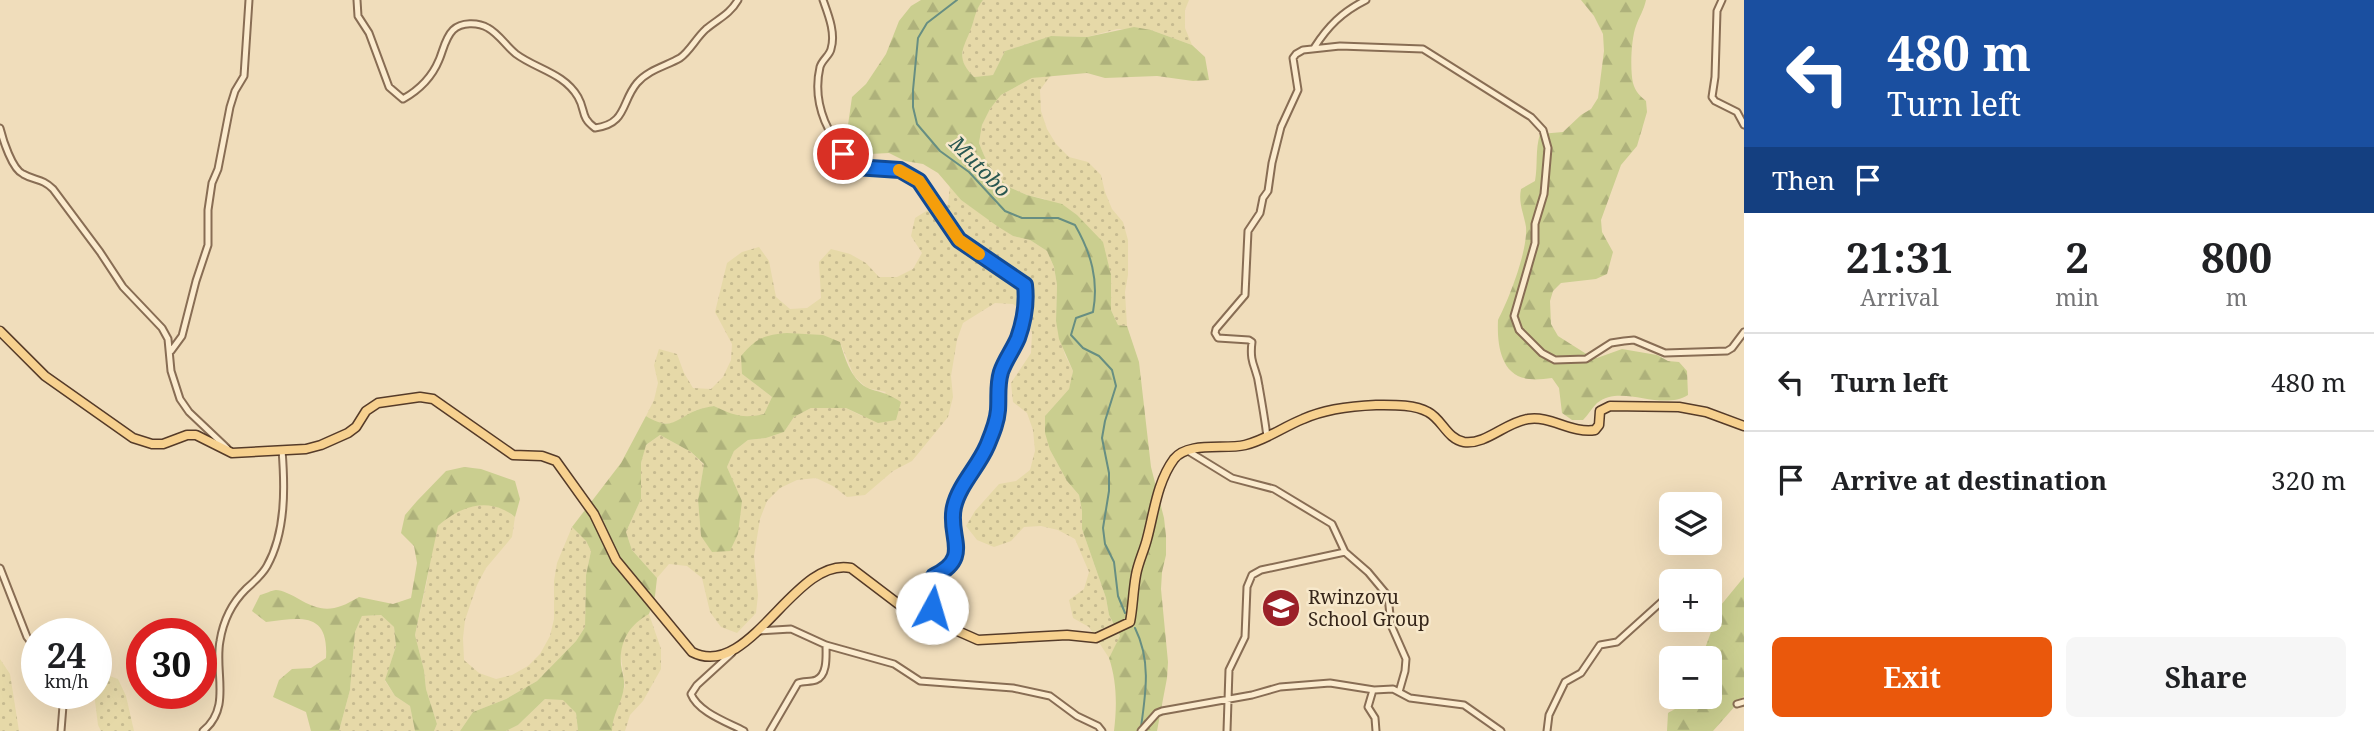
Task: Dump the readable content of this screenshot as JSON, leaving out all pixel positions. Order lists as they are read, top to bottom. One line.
{"water":["Mutobo"],"places":{"school or university":["Rwinzovu School Group"]},"page":{"turn":["480 m","Turn left"],"then":"Then","eta":["21:31","Arrival","2","min","800","m"],"list":[{"name":"Turn left","value":"480 m"},{"name":"Arrive at destination","value":"320 m"}],"map_buttons":["+","−"],"speed":"24 km/h","limit":"30","buttons":["Exit","Share"]}}
